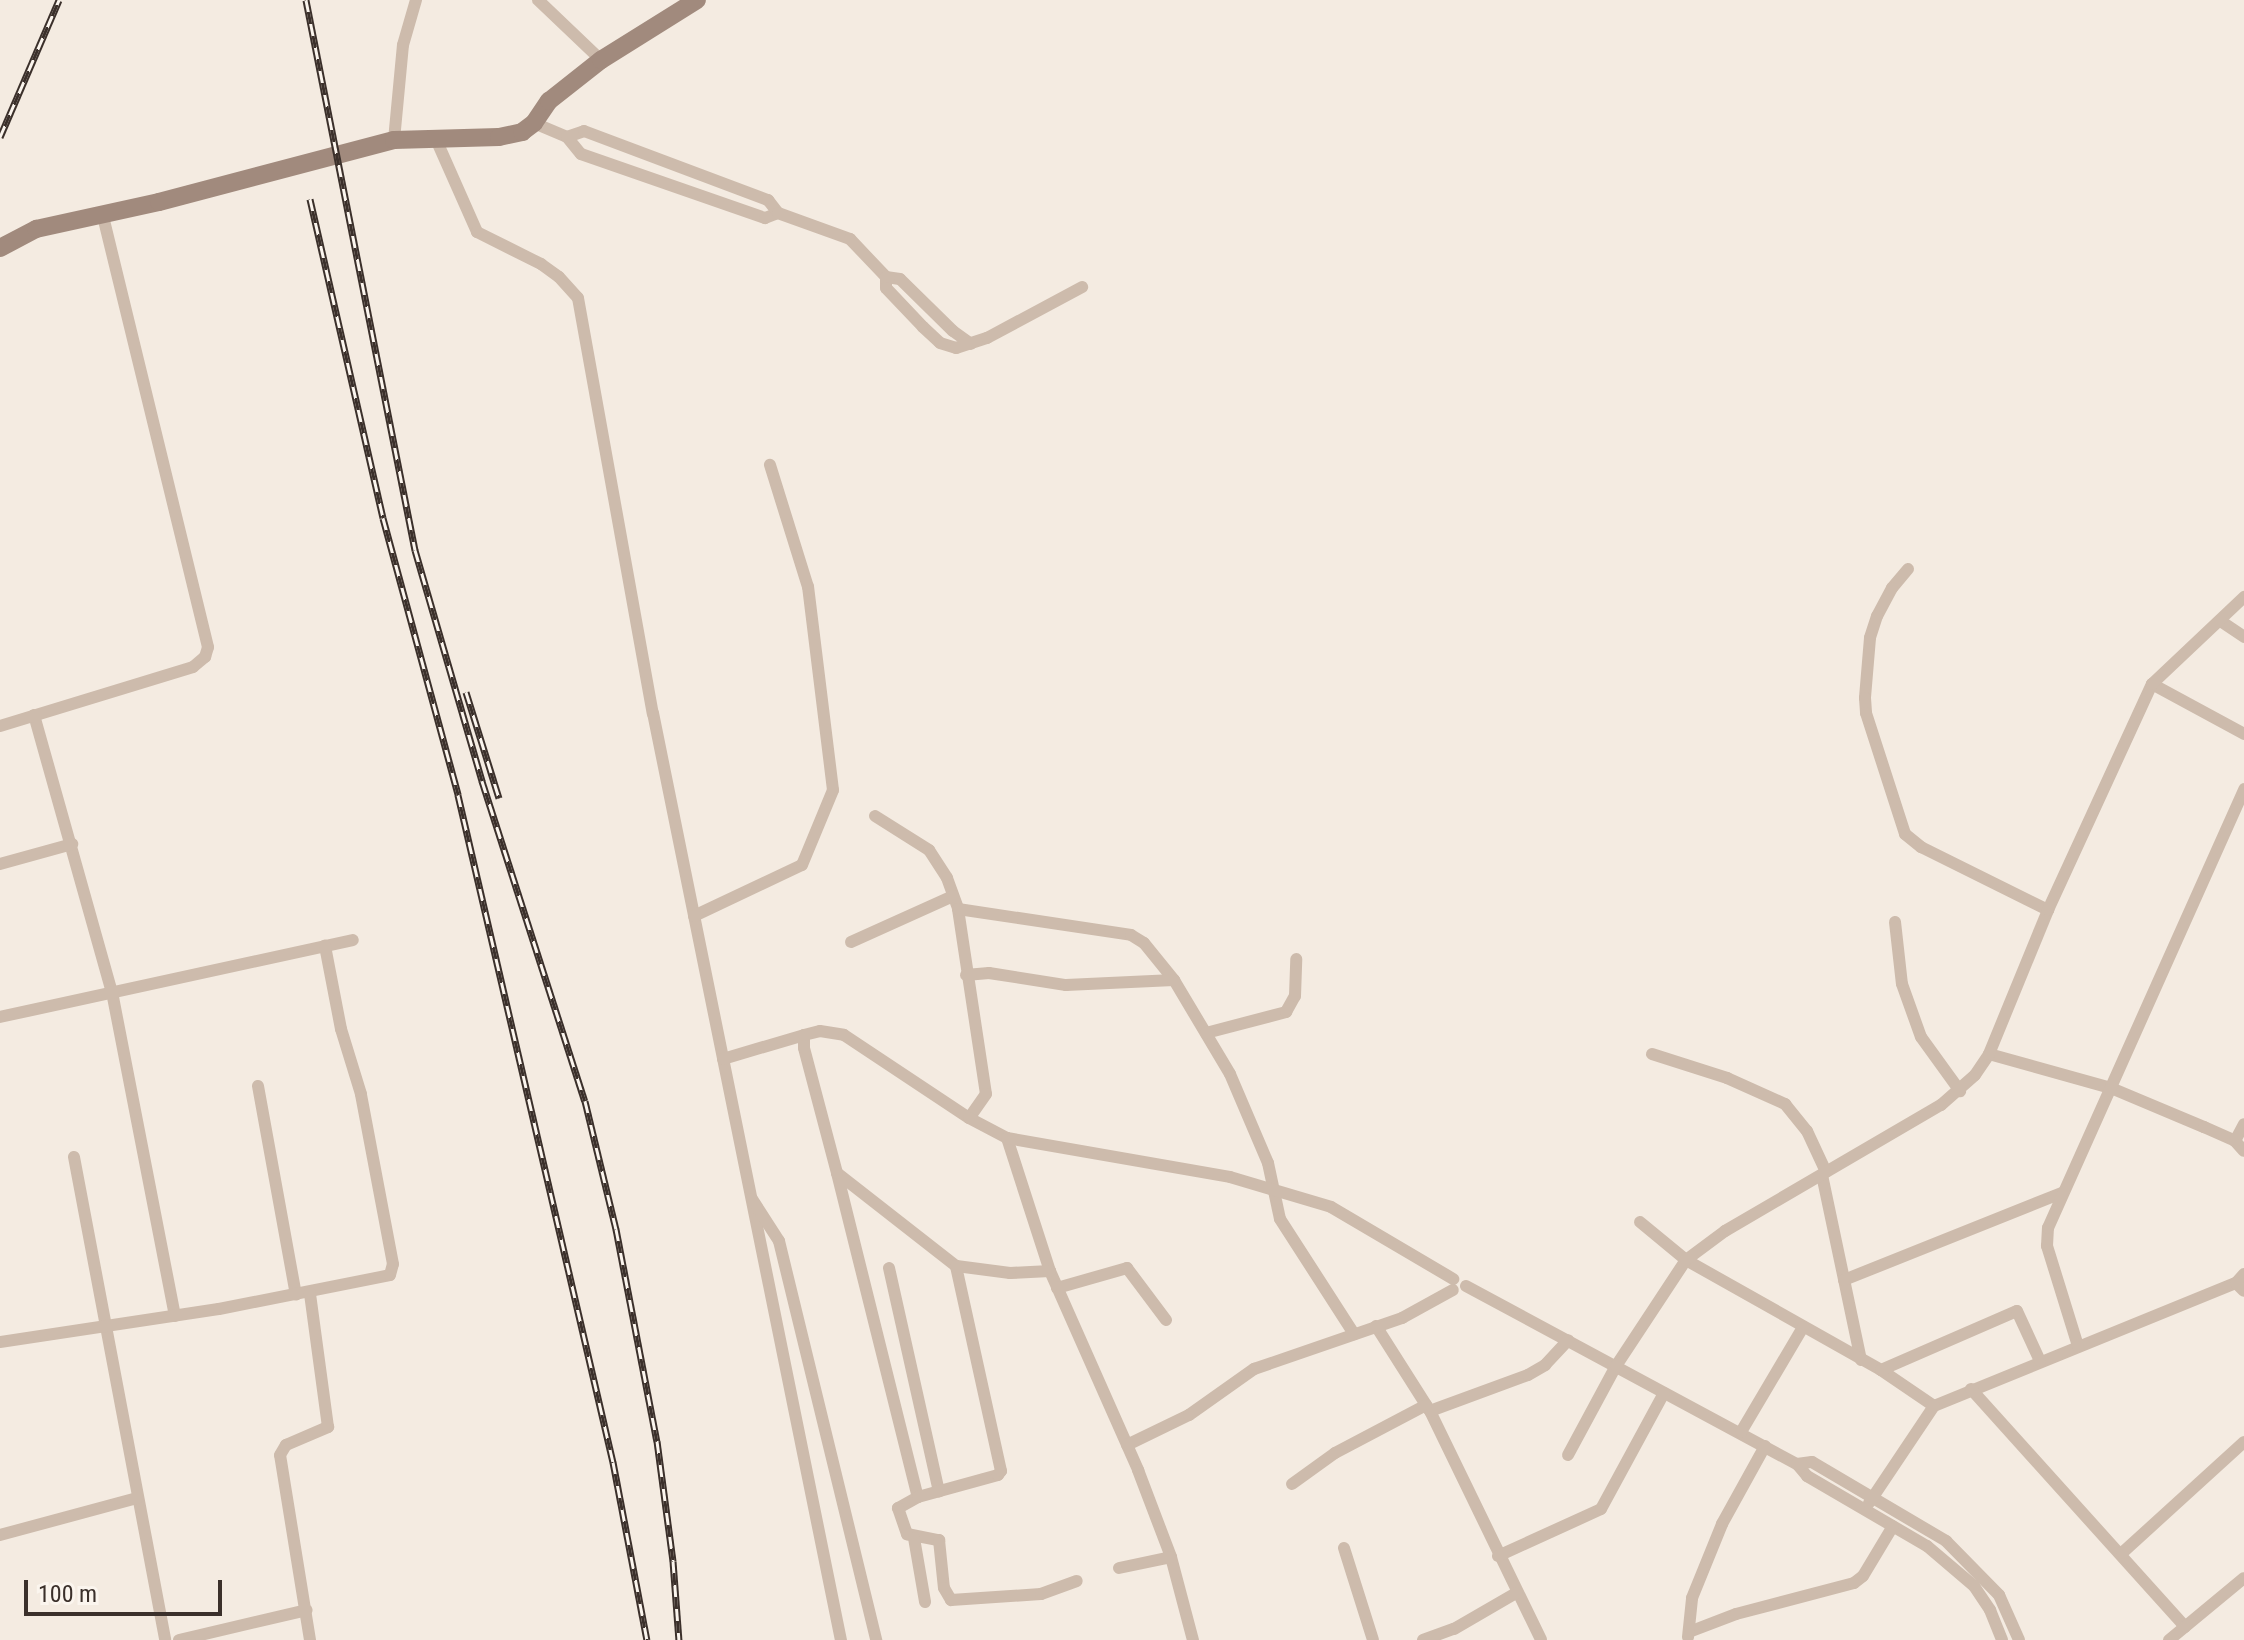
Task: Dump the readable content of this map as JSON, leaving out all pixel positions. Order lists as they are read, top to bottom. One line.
{"scale_bar":"100 m"}
